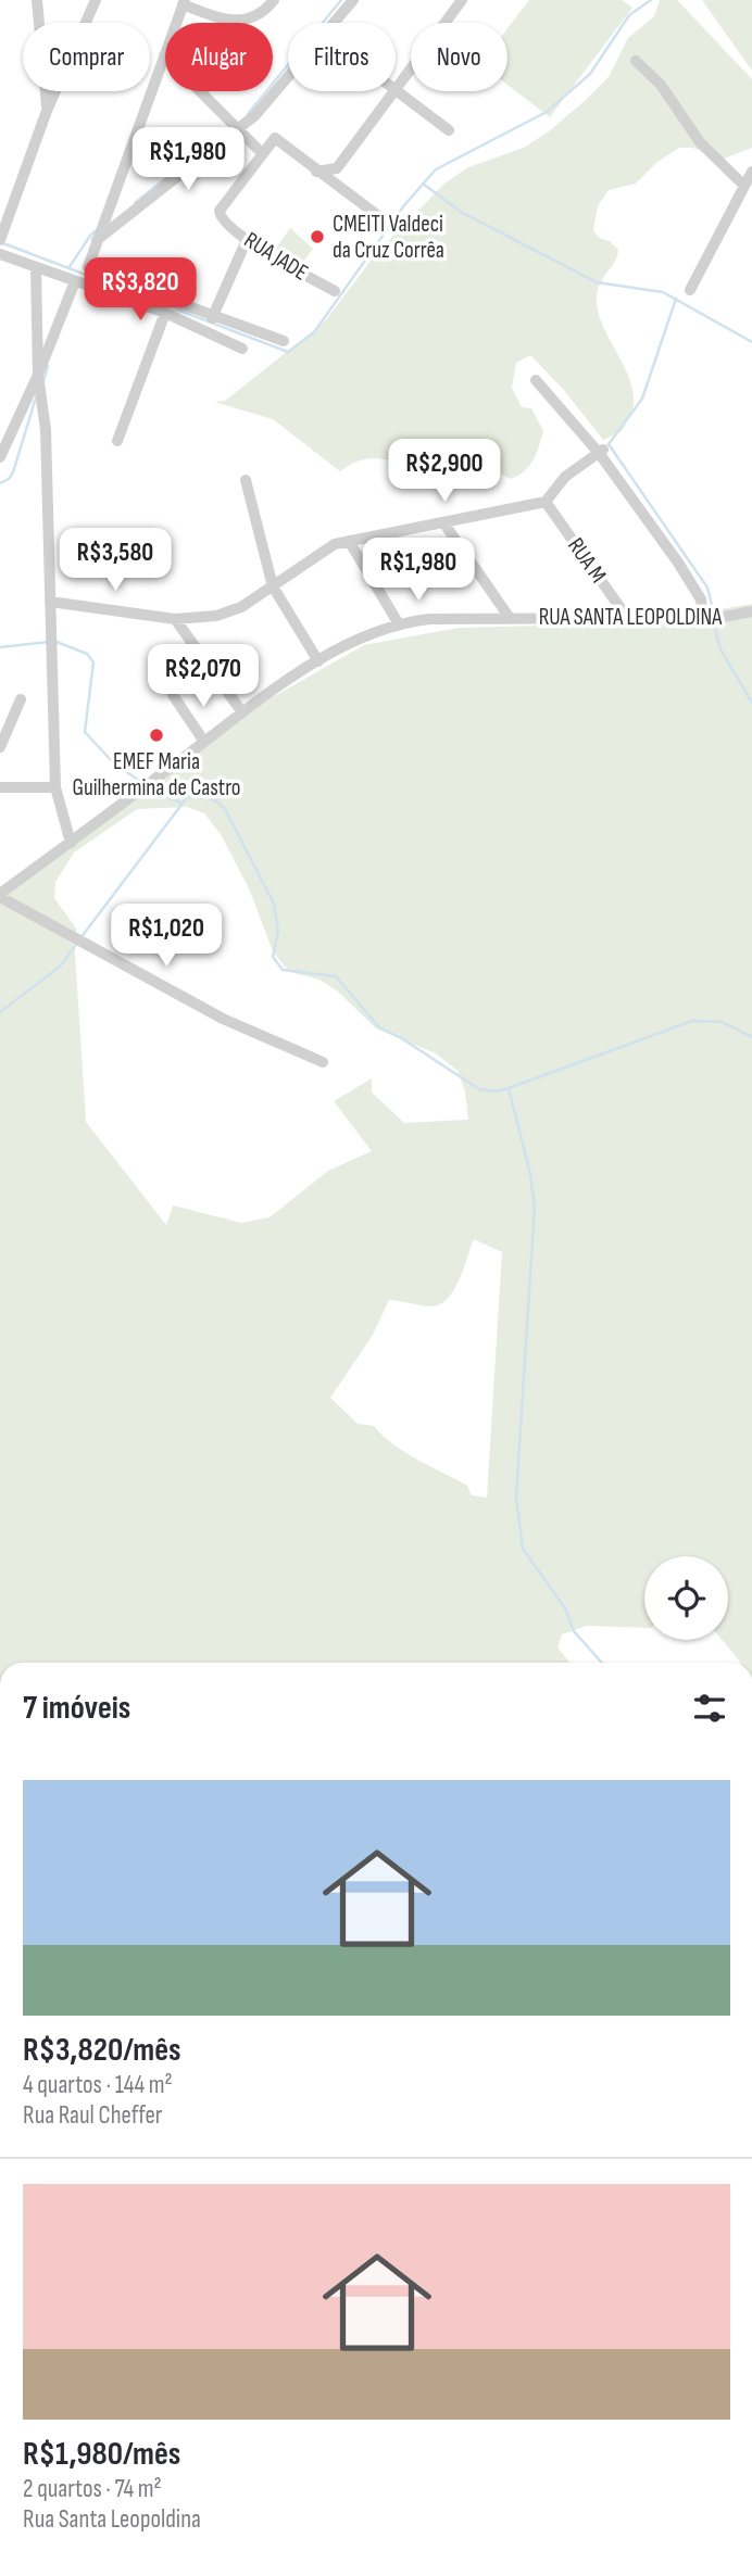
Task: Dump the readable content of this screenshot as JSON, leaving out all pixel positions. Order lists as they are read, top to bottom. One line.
{"streets":{"street":["RUA JADE","RUA M","RUA SANTA LEOPOLDINA"]},"crossings":[["RUA M","RUA SANTA LEOPOLDINA"]],"places":["CMEITI Valdeci da Cruz Corrêa","EMEF Maria Guilhermina de Castro"],"page":{"chip":["Comprar","Alugar","Filtros","Novo"],"price":["R$1,980","R$3,820","R$2,900","R$3,580","R$1,980","R$2,070","R$1,020"],"heading":"7 imóveis","list":[{"name":"R$3,820/mês","note":"4 quartos · 144 m² · Rua Raul Cheffer"},{"name":"R$1,980/mês","note":"2 quartos · 74 m² · Rua Santa Leopoldina"}]}}
